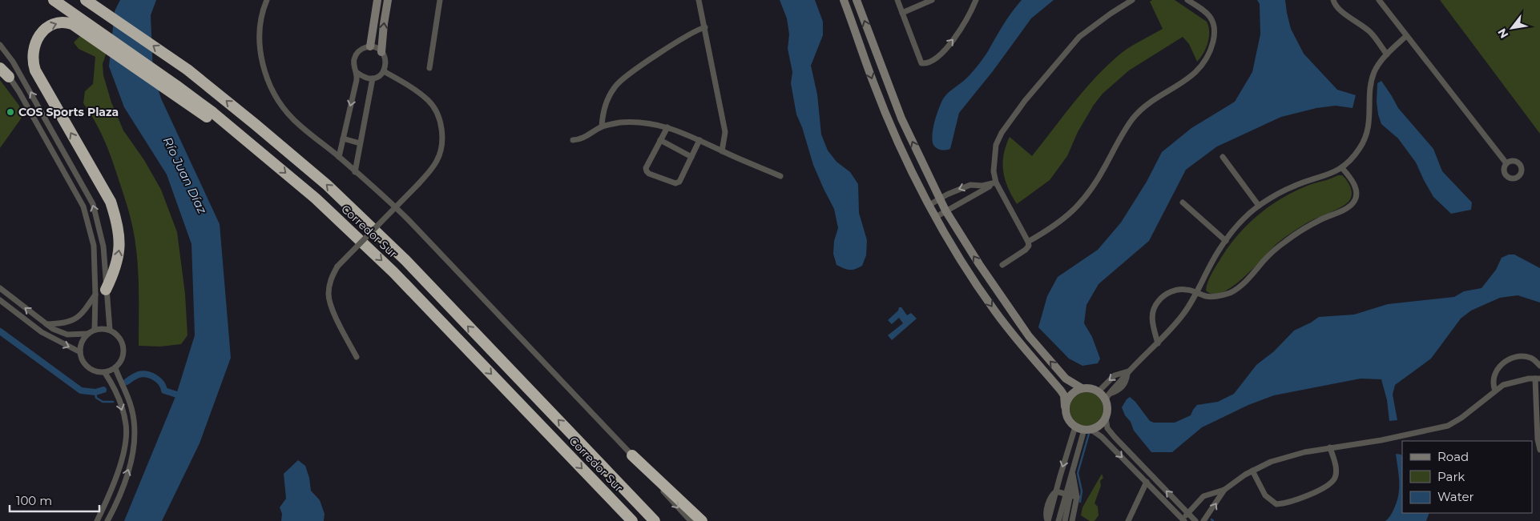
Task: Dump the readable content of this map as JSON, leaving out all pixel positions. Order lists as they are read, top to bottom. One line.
{"streets":{"highway":["Corredor Sur"]},"water":["Río Juan Díaz"],"places":["COS Sports Plaza"],"legend":["Road","Park","Water"],"scale_bar":"100 m","north":"bottom left"}
